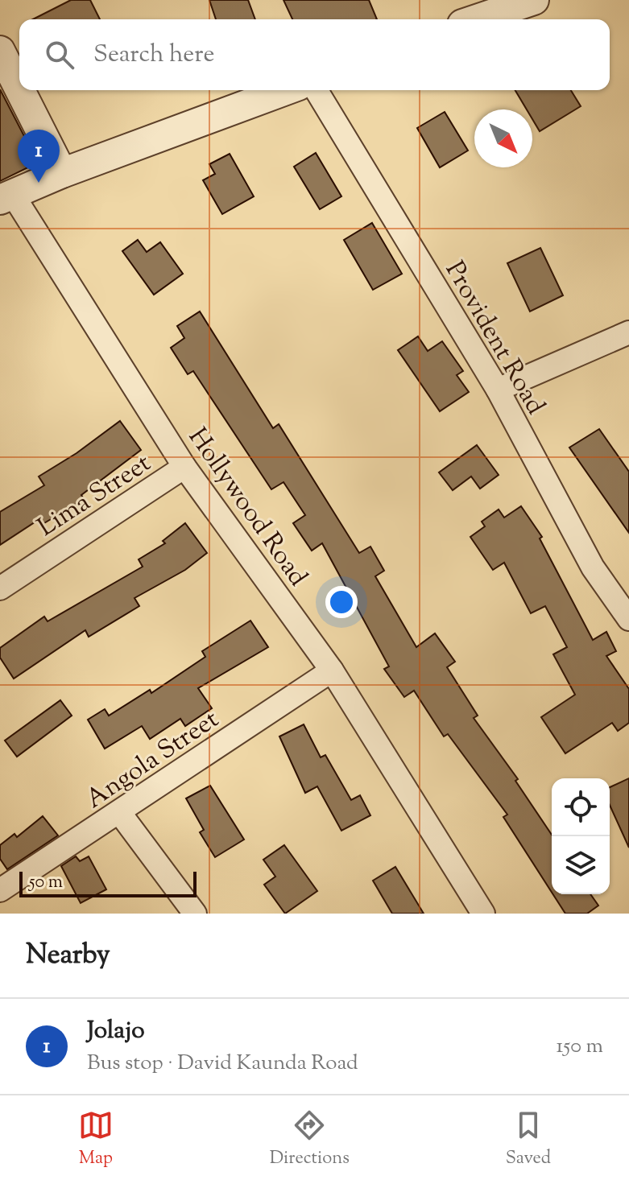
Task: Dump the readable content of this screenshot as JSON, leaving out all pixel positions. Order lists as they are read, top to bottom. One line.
{"streets":{"street":["Provident Road","Lima Street","Hollywood Road","Angola Street"]},"crossings":[["Lima Street","Hollywood Road"],["Hollywood Road","Angola Street"]],"scale_bar":"50 m","north":"bottom right","page":{"search":"Search here","pins":"1","scale":"50 m","heading":"Nearby","list":[{"mark":"1","name":"Jolajo","note":"Bus stop · David Kaunda Road","value":"150 m"}],"nav":["Map","Directions","Saved"]}}
